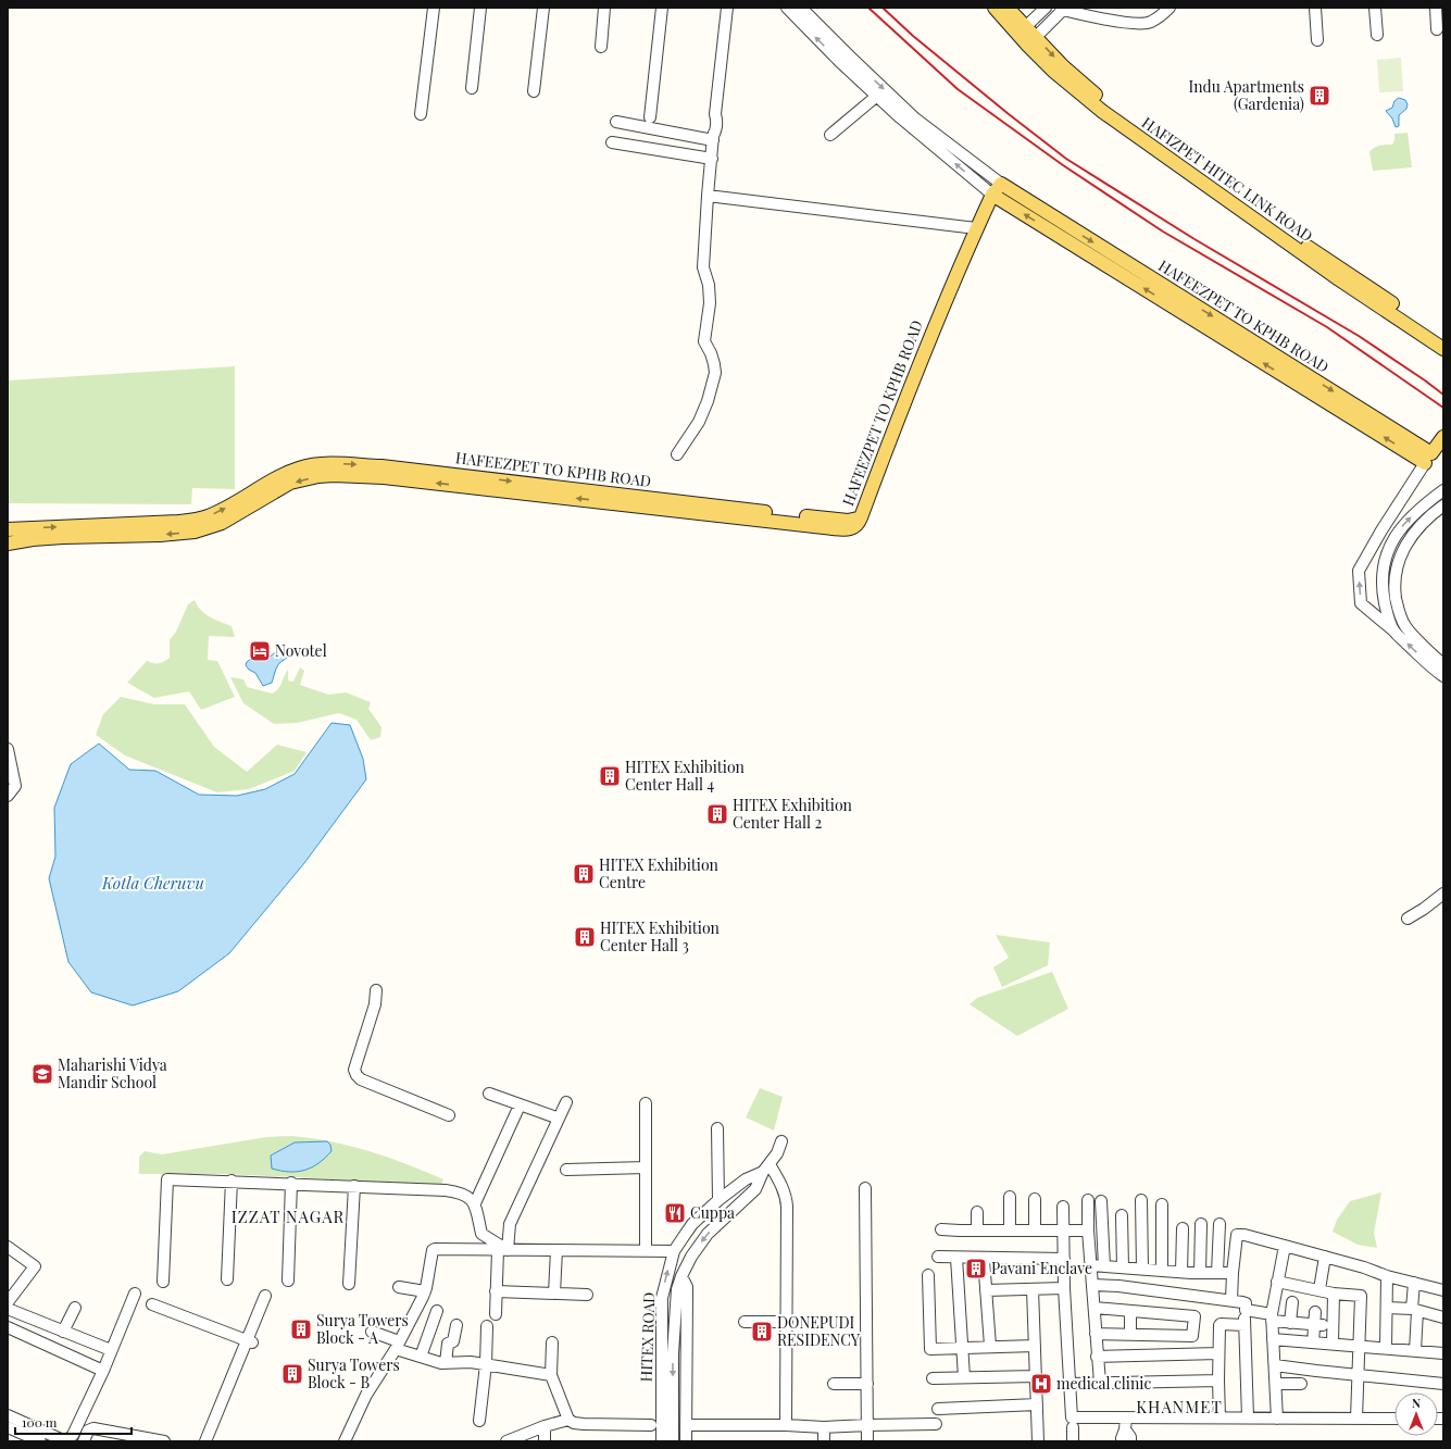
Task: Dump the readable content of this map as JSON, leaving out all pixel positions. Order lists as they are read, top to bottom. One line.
{"streets":{"main road":["HAFIZPET HITEC LINK ROAD","HAFEEZPET TO KPHB ROAD"],"street":["HITEX ROAD"]},"districts":["IZZAT NAGAR","KHANMET"],"water":["Kotla Cheruvu"],"places":{"building":["Indu Apartments (Gardenia)","HITEX Exhibition Center Hall 4","HITEX Exhibition Center Hall 2","HITEX Exhibition Centre","HITEX Exhibition Center Hall 3","Pavani Enclave","Surya Towers Block - A","DONEPUDI RESIDENCY","Surya Towers Block - B"],"hotel":["Novotel"],"school or university":["Maharishi Vidya Mandir School"],"restaurant":["Cuppa"],"hospital":["medical clinic"]},"scale_bar":"100 m","north":"top"}
